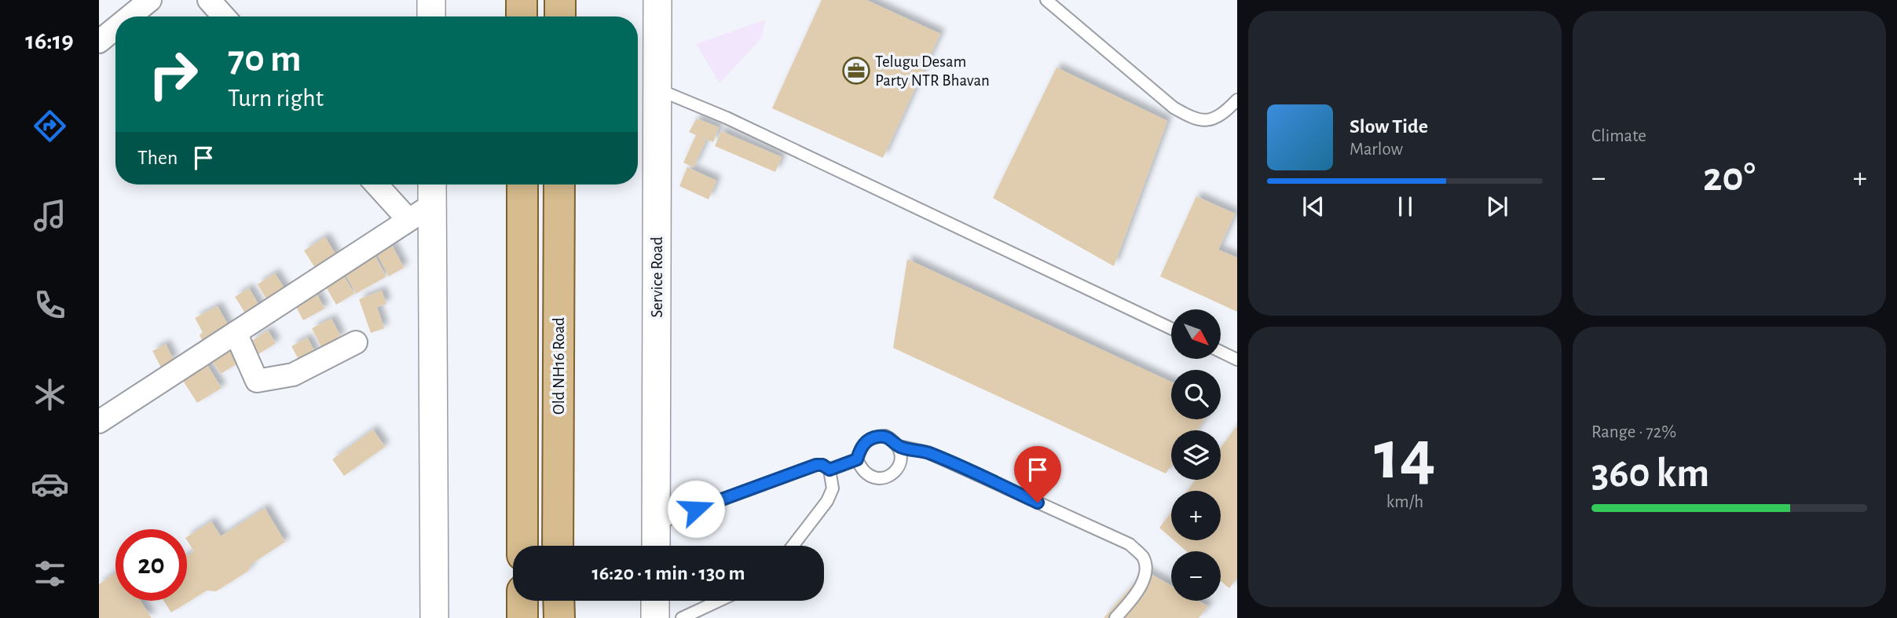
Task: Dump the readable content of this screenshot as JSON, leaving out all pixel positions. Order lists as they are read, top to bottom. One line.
{"streets":{"main road":["Old NH16 Road"],"street":["Service Road"]},"places":{"office":["Telugu Desam Party NTR Bhavan"]},"north":"bottom right","page":{"tabs":"16:19","tile":["Climate",["14","km/h"],["Range · 72%","360 km"]],"turn":["70 m","Turn right"],"song":["Slow Tide","Marlow"],"then":"Then","heat":["−","20°","+"],"map_buttons":["+","−"],"limit":"20","trip":"16:20 · 1 min · 130 m"}}
